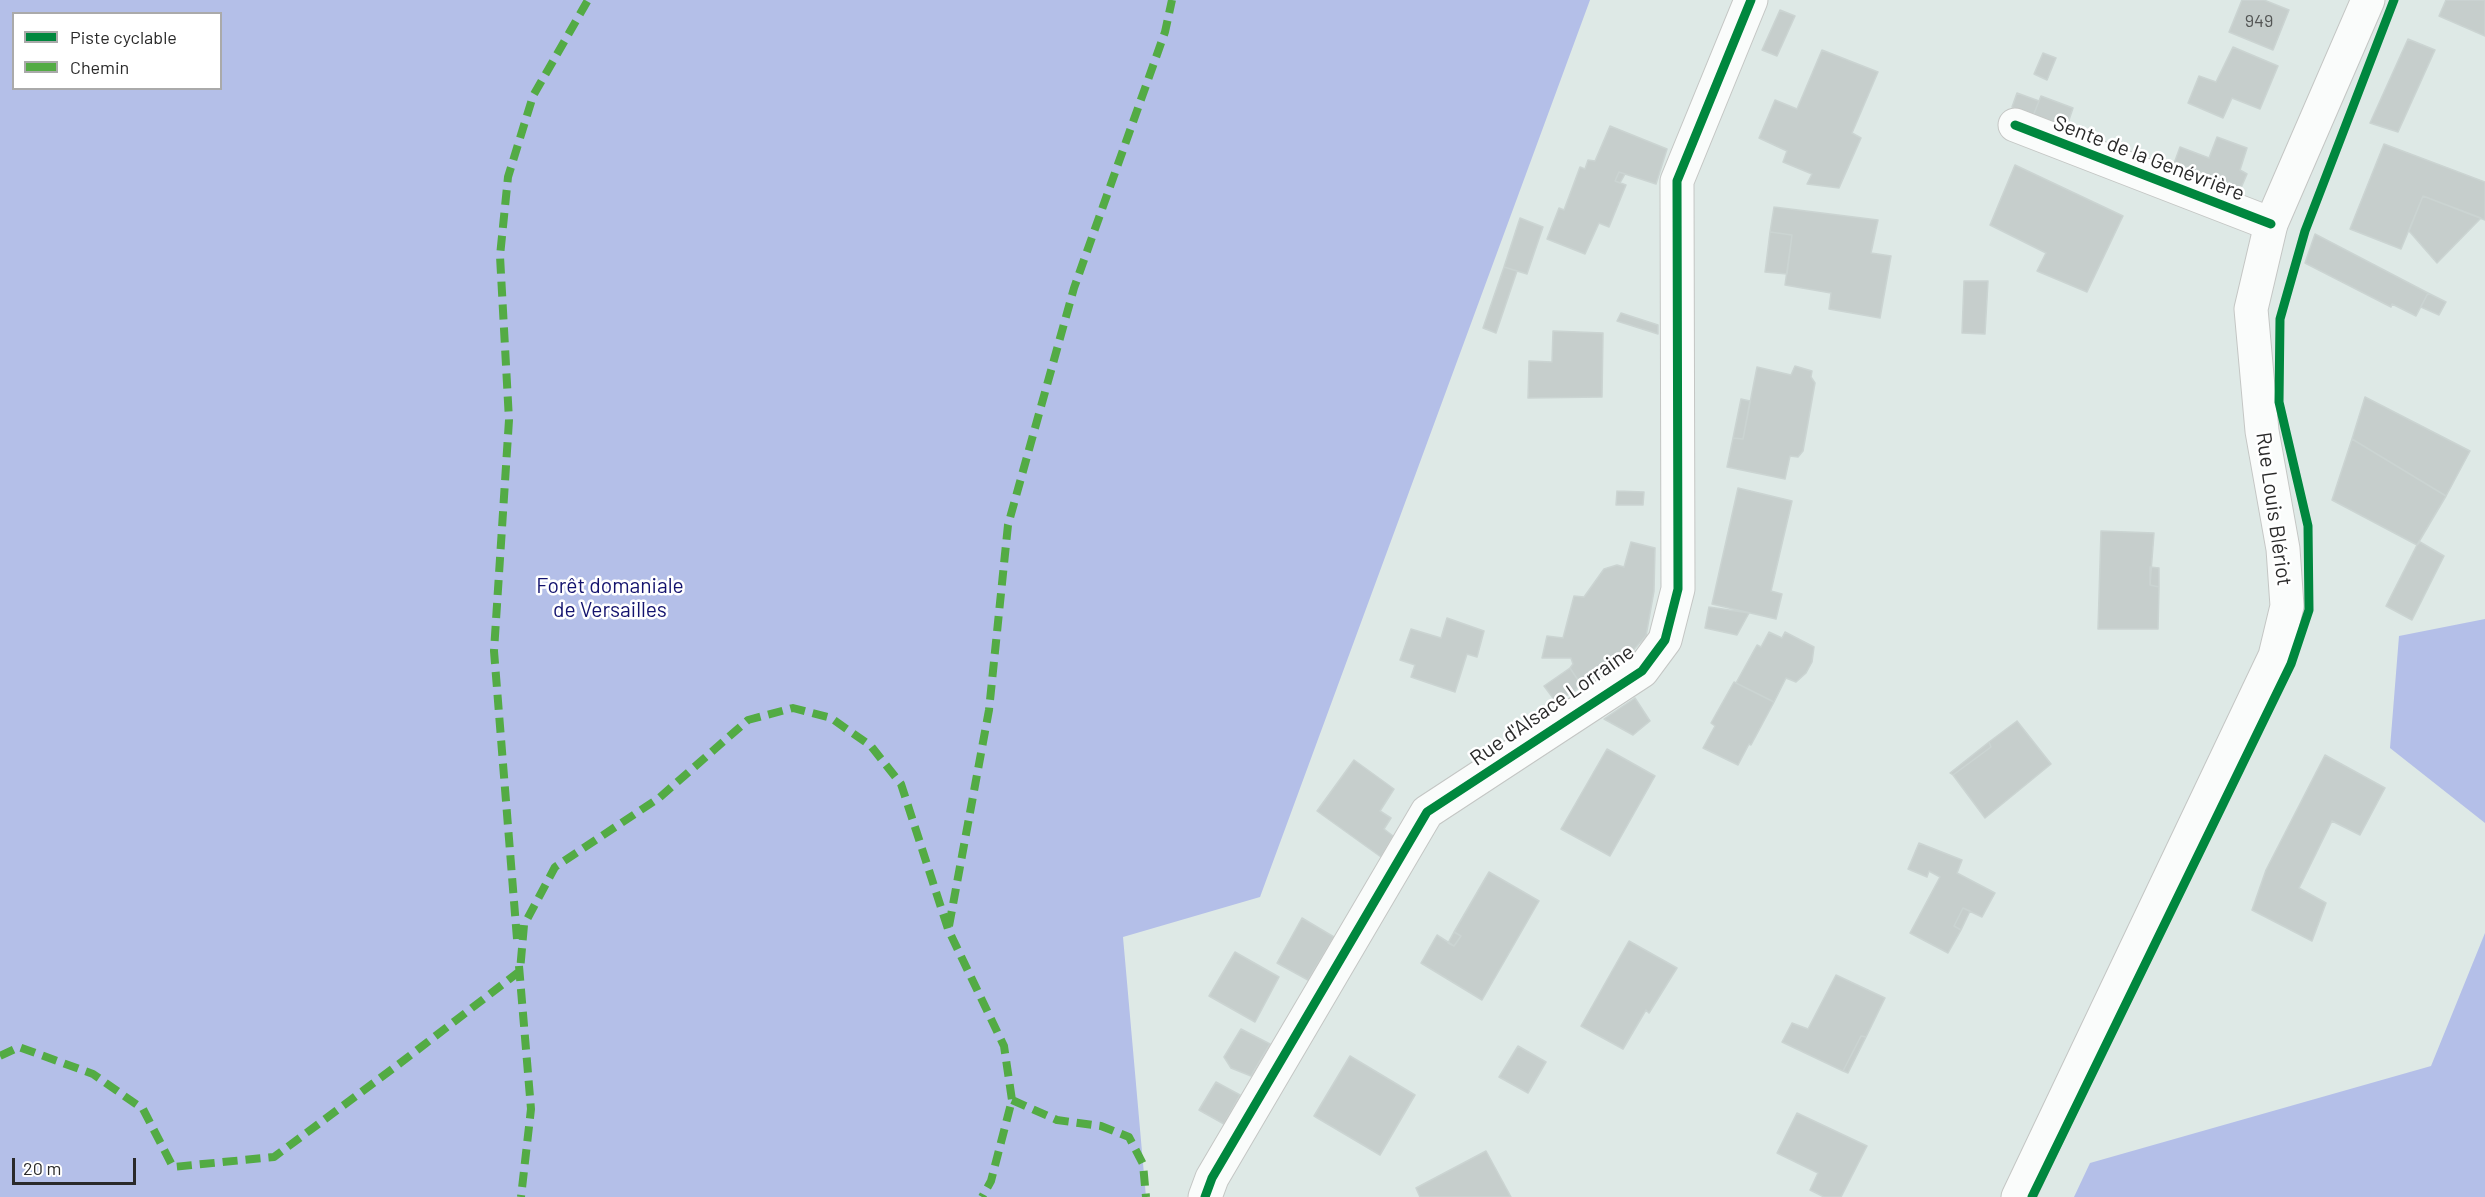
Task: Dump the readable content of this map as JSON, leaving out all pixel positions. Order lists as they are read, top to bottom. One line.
{"streets":{"street":["Sente de la Genévrière","Rue Louis Blériot","Rue d'Alsace Lorraine"]},"crossings":[["Sente de la Genévrière","Rue Louis Blériot"]],"parks":["Forêt domaniale de Versailles"],"house_numbers":["949"],"legend":["Piste cyclable","Chemin"],"scale_bar":"20 m"}
